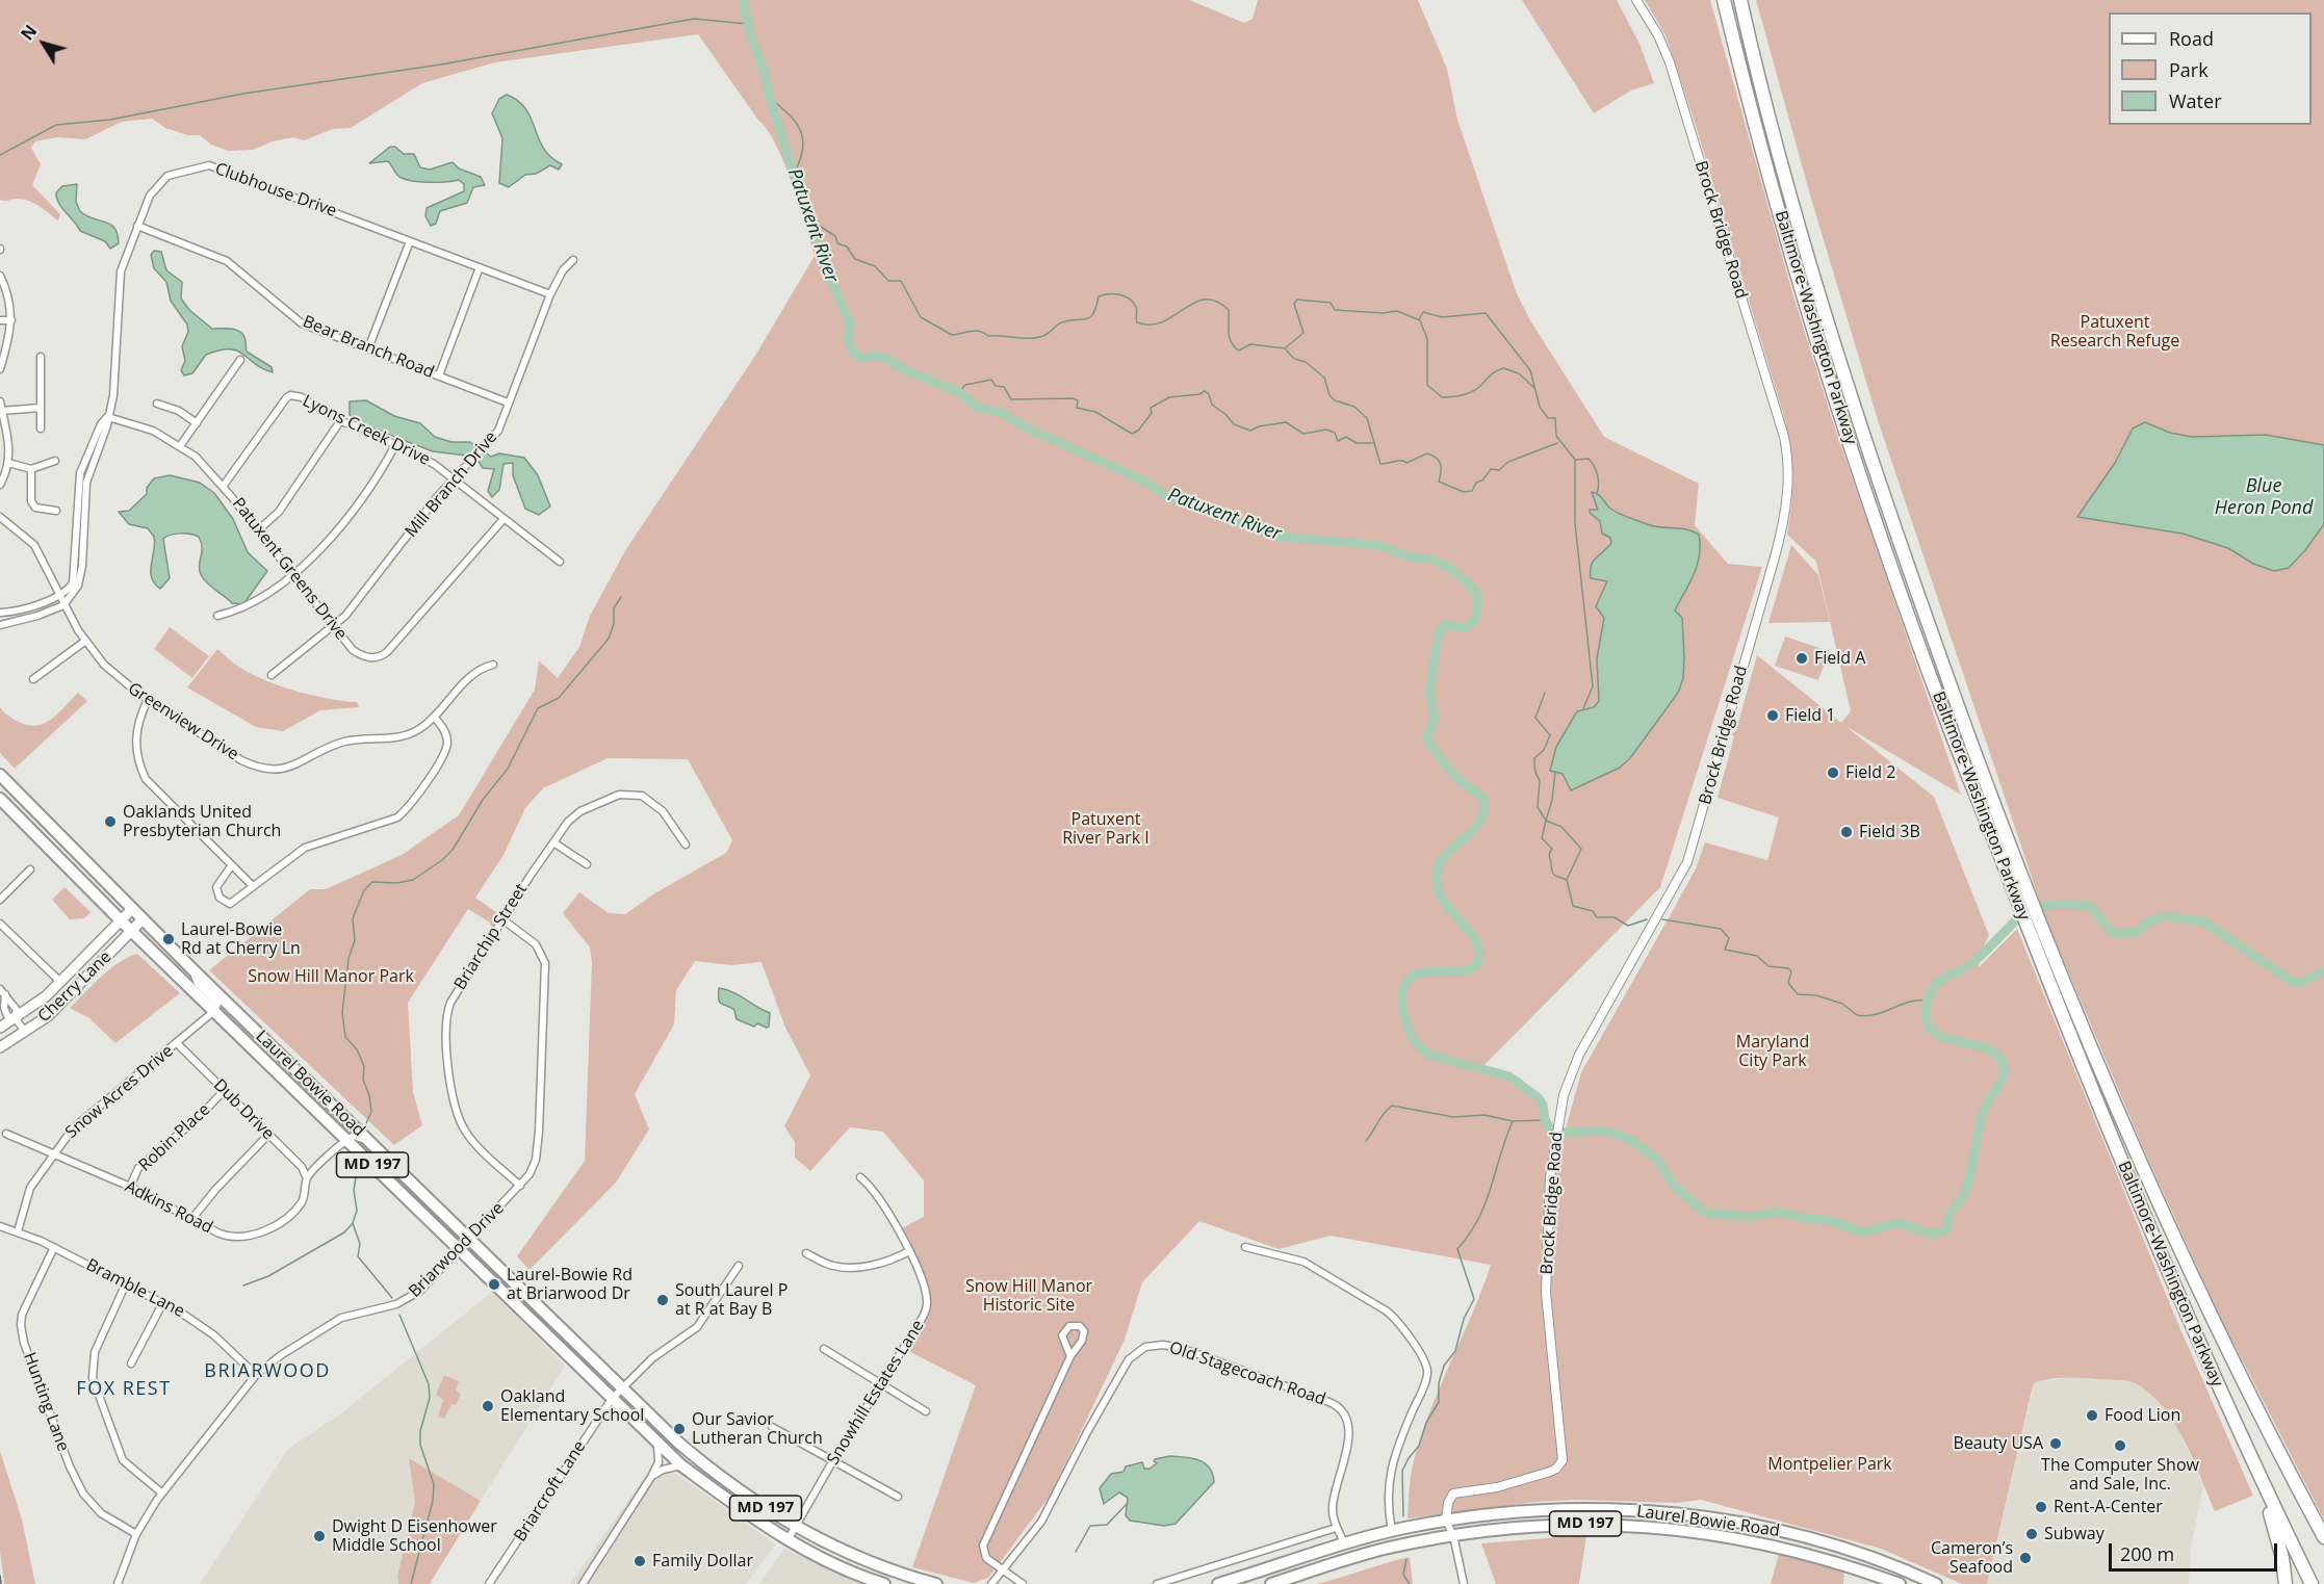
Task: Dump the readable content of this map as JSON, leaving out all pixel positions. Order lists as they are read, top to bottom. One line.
{"streets":{"highway":["Baltimore-Washington Parkway"],"main road":["Cherry Lane","Laurel Bowie Road","MD 197"],"street":["Clubhouse Drive","Brock Bridge Road","Bear Branch Road","Lyons Creek Drive","Mill Branch Drive","Patuxent Greens Drive","Greenview Drive","Briarchip Street","Snow Acres Drive","Dub Drive","Robin Place","Adkins Road","Briarwood Drive","Bramble Lane","Old Stagecoach Road","Snowhill Estates Lane","Hunting Lane","Briarcroft Lane"]},"crossings":[["Clubhouse Drive","Bear Branch Road"],["Clubhouse Drive","Mill Branch Drive"],["Clubhouse Drive","Patuxent Greens Drive"],["Clubhouse Drive","Greenview Drive"],["Brock Bridge Road","Laurel Bowie Road"],["Bear Branch Road","Mill Branch Drive"],["Lyons Creek Drive","Mill Branch Drive"],["Lyons Creek Drive","Patuxent Greens Drive"],["Mill Branch Drive","Patuxent Greens Drive"],["Briarchip Street","Briarwood Drive"],["Cherry Lane","Laurel Bowie Road"],["Laurel Bowie Road","Snow Acres Drive"],["Laurel Bowie Road","Adkins Road"],["Laurel Bowie Road","Briarwood Drive"],["Laurel Bowie Road","Old Stagecoach Road"],["Laurel Bowie Road","Snowhill Estates Lane"],["Laurel Bowie Road","Briarcroft Lane"],["Snow Acres Drive","Dub Drive"],["Snow Acres Drive","Adkins Road"],["Snow Acres Drive","Bramble Lane"],["Dub Drive","Robin Place"],["Dub Drive","Adkins Road"],["Robin Place","Adkins Road"],["Briarwood Drive","Bramble Lane"],["Briarwood Drive","Hunting Lane"],["Bramble Lane","Hunting Lane"]],"districts":["BRIARWOOD","FOX REST"],"water":["Patuxent River","Blue Heron Pond"],"parks":["Patuxent Research Refuge","Patuxent River Park I","Snow Hill Manor Park","Maryland City Park","Snow Hill Manor Historic Site","Montpelier Park"],"places":["Field A","Field 1","Field 2","Oaklands United Presbyterian Church","Field 3B","Laurel-Bowie Rd at Cherry Ln","Laurel-Bowie Rd at Briarwood Dr","South Laurel P at R at Bay B","Oakland Elementary School","Food Lion","Our Savior Lutheran Church","Beauty USA","The Computer Show and Sale, Inc.","Rent-A-Center","Subway","Dwight D Eisenhower Middle School","Cameron’s Seafood","Family Dollar"],"legend":["Road","Park","Water"],"scale_bar":"200 m","north":"top left"}
